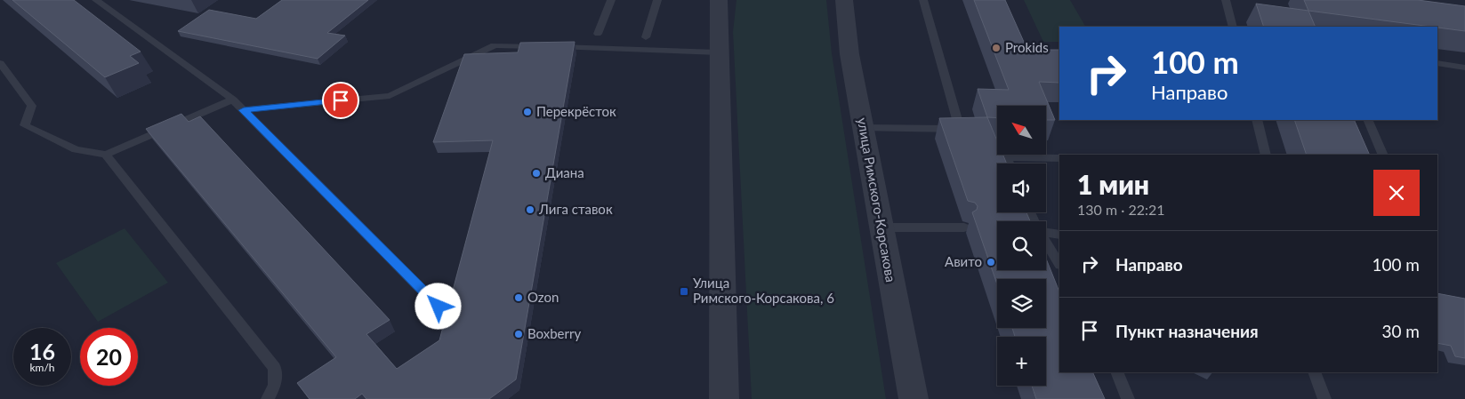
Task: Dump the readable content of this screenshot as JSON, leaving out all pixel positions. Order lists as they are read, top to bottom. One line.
{"streets":{"street":["улица Римского-Корсакова"]},"places":{"other":["Prokids","Перекрёсток","Диана","Лига ставок","Авито","Ozon","Boxberry"],"transit":["Улица Римского-Корсакова, 6"]},"north":"top left","page":{"turn":["100 m","Направо"],"map_buttons":"+","heading":["1 мин","130 m · 22:21"],"list":[{"name":"Направо","value":"100 m"},{"name":"Пункт назначения","value":"30 m"}],"speed":"16 km/h","limit":"20"}}
